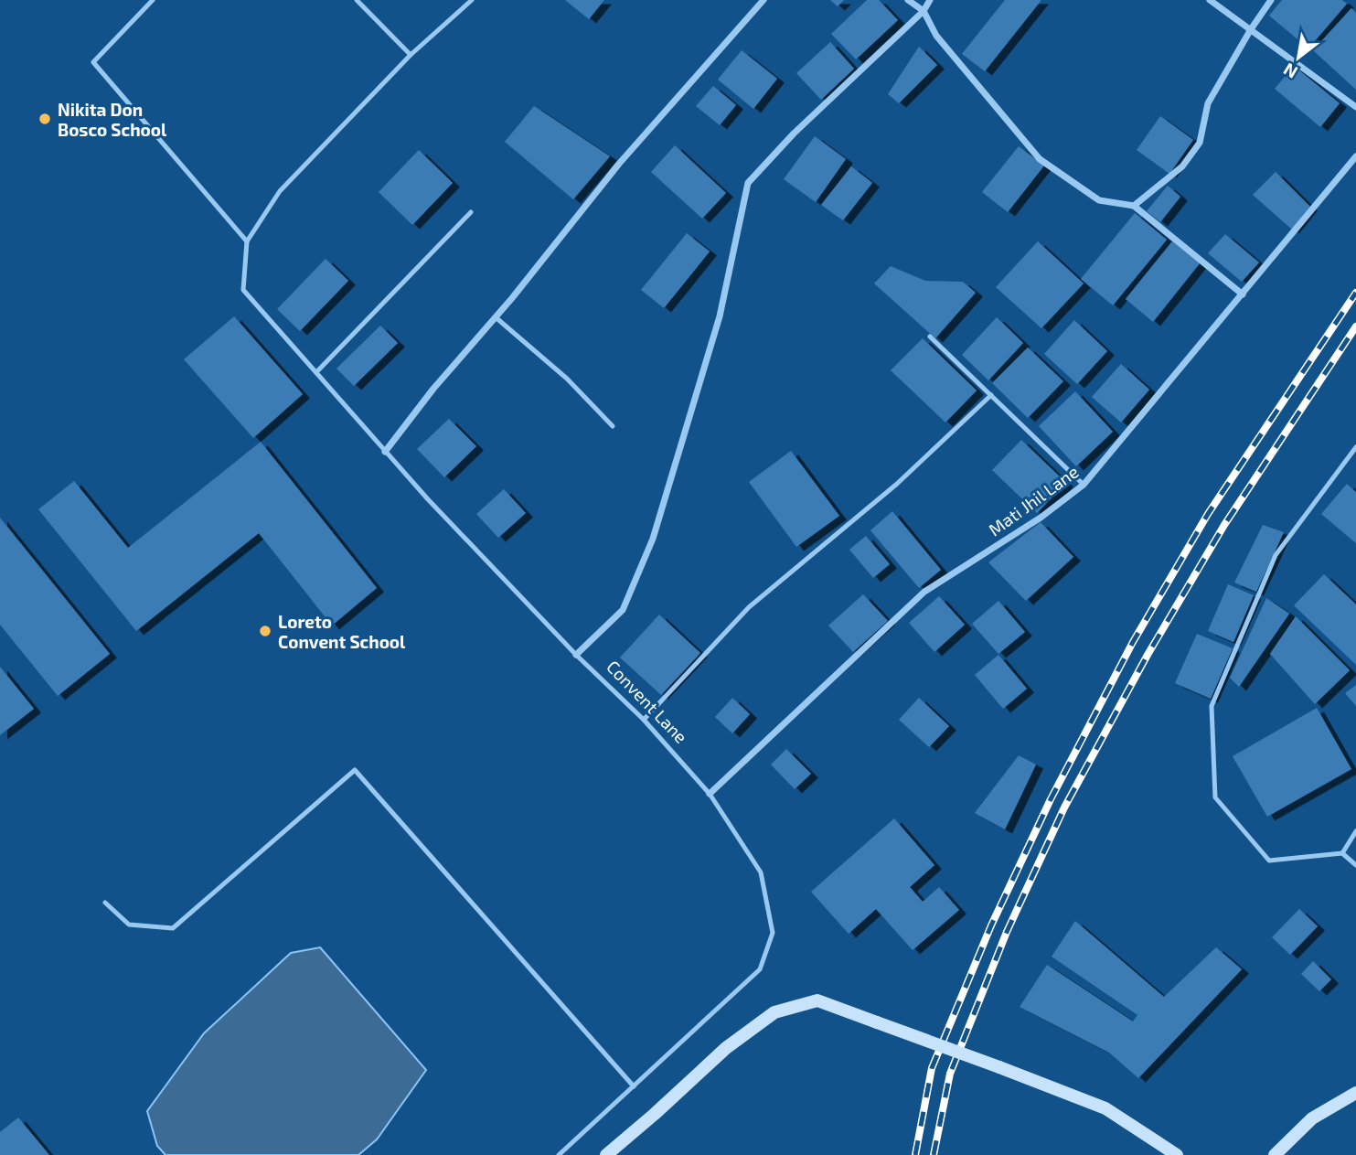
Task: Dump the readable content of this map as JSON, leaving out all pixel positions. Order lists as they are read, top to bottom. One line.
{"streets":{"street":["Mati Jhil Lane"],"lane":["Convent Lane"]},"crossings":[["Mati Jhil Lane","Convent Lane"]],"places":["Nikita Don Bosco School","Loreto Convent School"],"north":"bottom left"}
